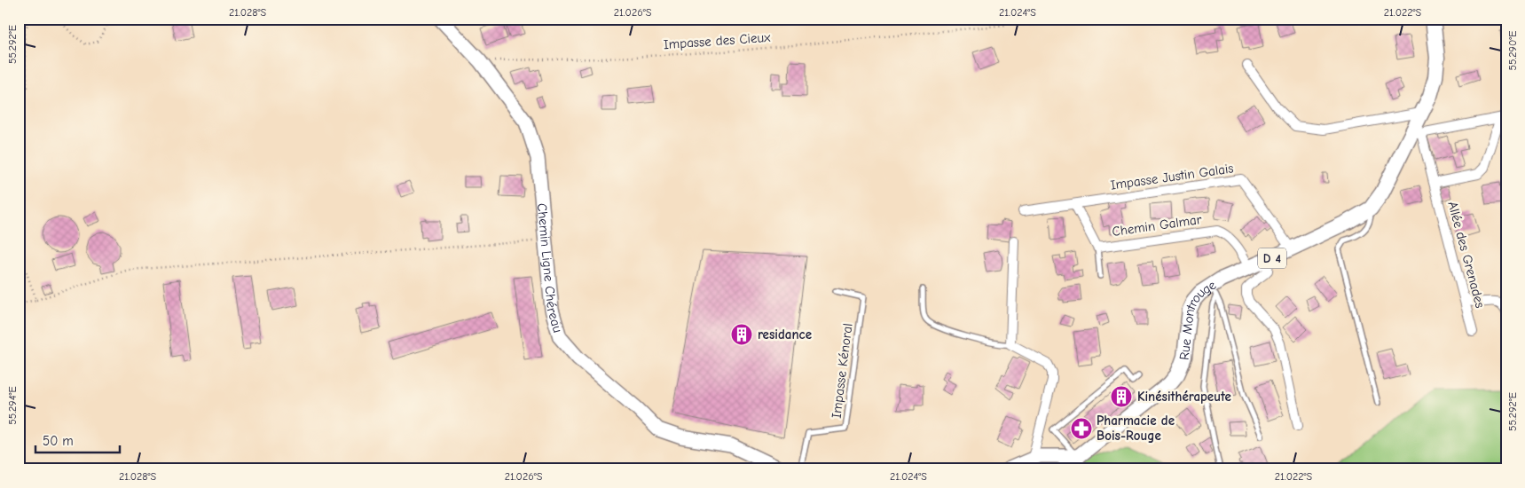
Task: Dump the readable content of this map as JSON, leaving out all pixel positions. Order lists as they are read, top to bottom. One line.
{"streets":{"main road":["D 4","Rue Montrouge"],"street":["Impasse Justin Galais","Chemin Galmar","Allée des Grenades","Chemin Ligne Chéreau"],"lane":["Impasse Kénoral"],"path":["Impasse des Cieux"]},"crossings":[["Impasse des Cieux","Chemin Ligne Chéreau"],["Impasse Justin Galais","Chemin Galmar"],["Impasse Justin Galais","Rue Montrouge"],["Chemin Galmar","Rue Montrouge"],["Allée des Grenades","Rue Montrouge"]],"places":{"building":["residance","Kinésithérapeute"],"pharmacy":["Pharmacie de Bois-Rouge"]},"scale_bar":"50 m","coordinates":["21.028°S","21.026°S","21.024°S","21.022°S","55.292°E","55.290°E","55.294°E"]}
